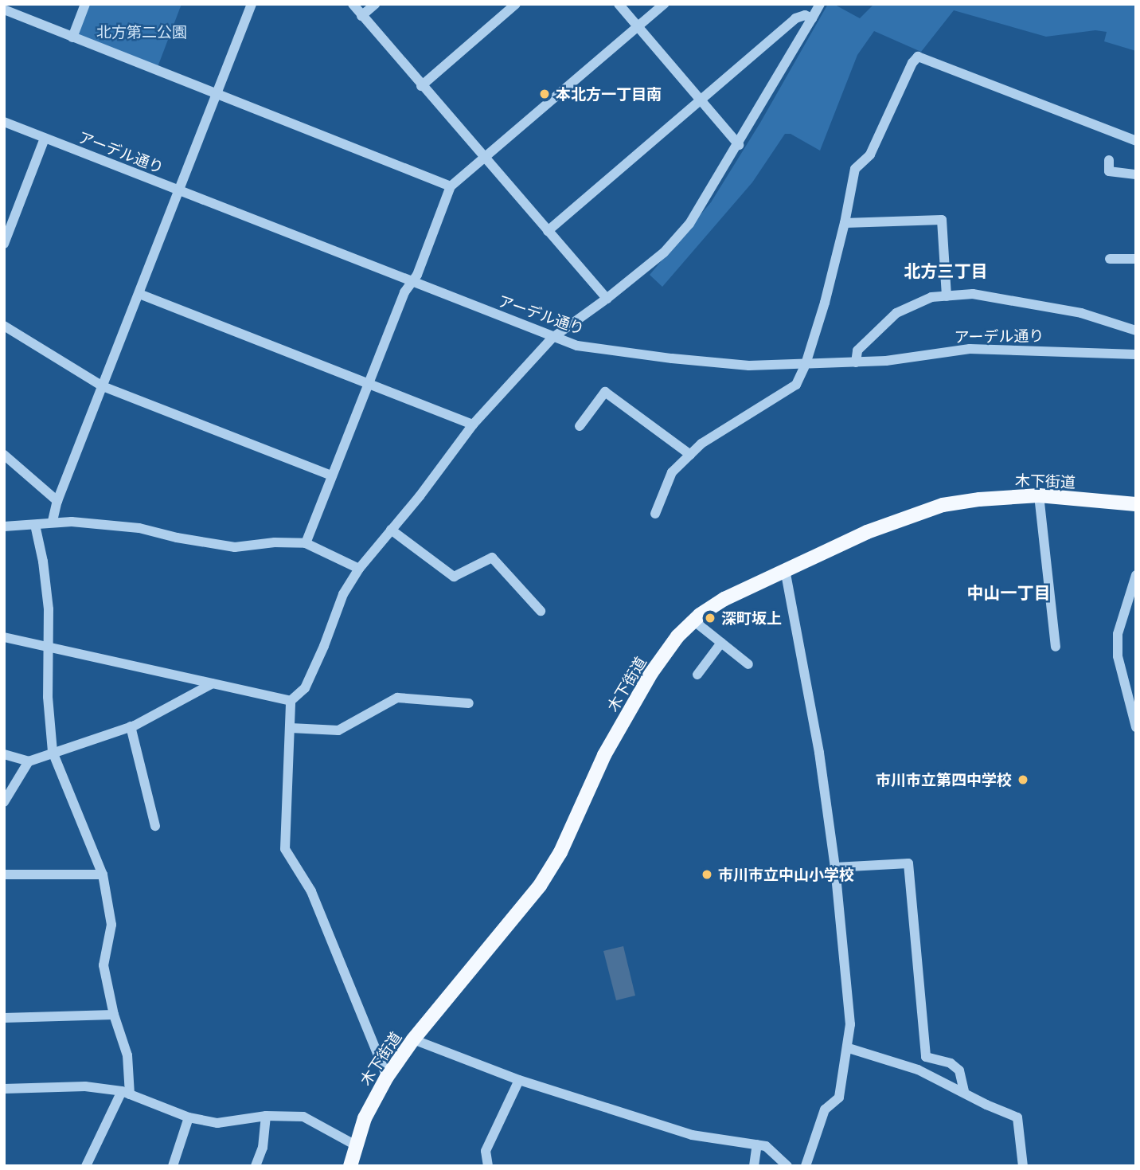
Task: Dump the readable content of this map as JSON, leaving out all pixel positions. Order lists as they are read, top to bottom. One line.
{"streets":{"main road":["木下街道"],"street":["アーデル通り"]},"districts":["北方三丁目","中山一丁目"],"parks":["北方第二公園"],"places":["本北方一丁目南","深町坂上","市川市立第四中学校","市川市立中山小学校"]}
